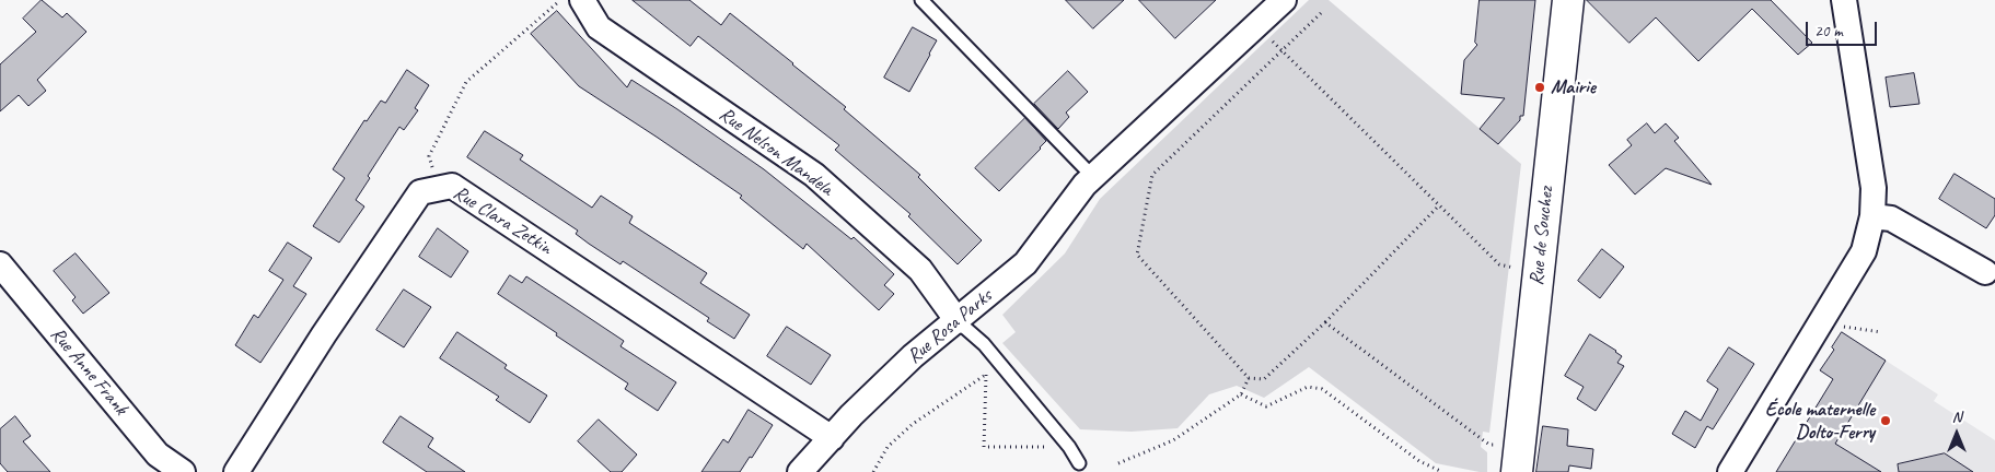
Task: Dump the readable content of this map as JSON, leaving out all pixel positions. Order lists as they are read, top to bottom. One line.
{"streets":{"main road":["Rue de Souchez"],"street":["Rue Nelson Mandela","Rue Clara Zetkin","Rue Rosa Parks","Rue Anne Frank"]},"crossings":[["Rue Nelson Mandela","Rue Rosa Parks"],["Rue Clara Zetkin","Rue Rosa Parks"]],"places":["Mairie","École maternelle Dolto-Ferry"],"scale_bar":"20 m","north":"top"}
